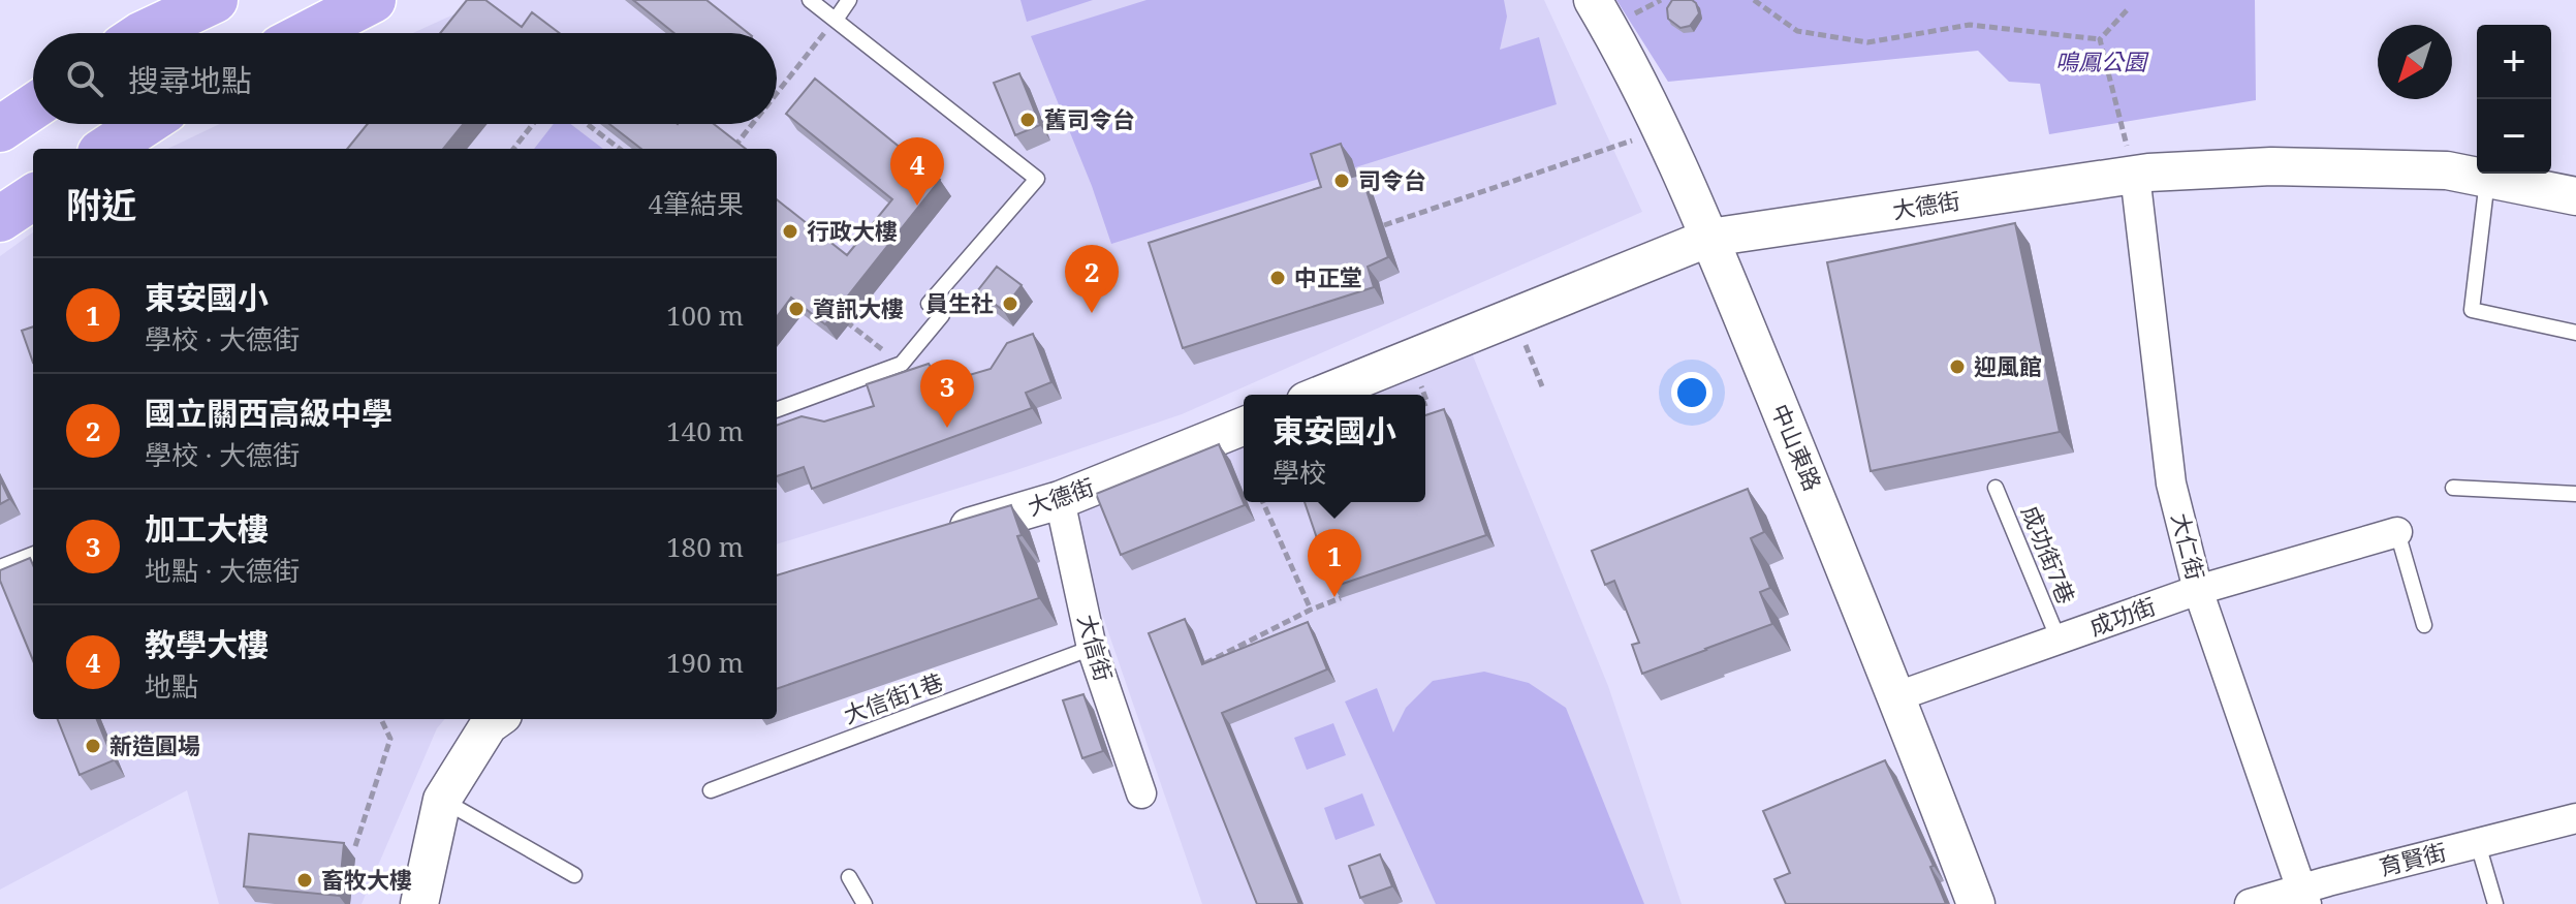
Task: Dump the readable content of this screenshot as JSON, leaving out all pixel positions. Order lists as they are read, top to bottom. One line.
{"streets":{"street":["大德街","中山東路","大仁街","成功街","大信街","育賢街"],"lane":["成功街7巷","大信街1巷"]},"crossings":[["大德街","中山東路"],["大德街","大仁街"],["大德街","大信街"],["中山東路","成功街"],["大仁街","成功街"],["大仁街","育賢街"],["成功街7巷","成功街"],["大信街","大信街1巷"]],"parks":["鳴鳳公園"],"places":["舊司令台","司令台","行政大樓","中正堂","員生社","資訊大樓","迎風館","新造圓場","畜牧大樓"],"north":"bottom left","page":{"map_buttons":["+","−"],"search":"搜尋地點","pins":["4","2","3","1"],"heading":["附近","4筆結果"],"list":[{"mark":"1","name":"東安國小","note":"學校 · 大德街","value":"100 m"},{"mark":"2","name":"國立關西高級中學","note":"學校 · 大德街","value":"140 m"},{"mark":"3","name":"加工大樓","note":"地點 · 大德街","value":"180 m"},{"mark":"4","name":"教學大樓","note":"地點","value":"190 m"}],"popup":["東安國小","學校"]}}
